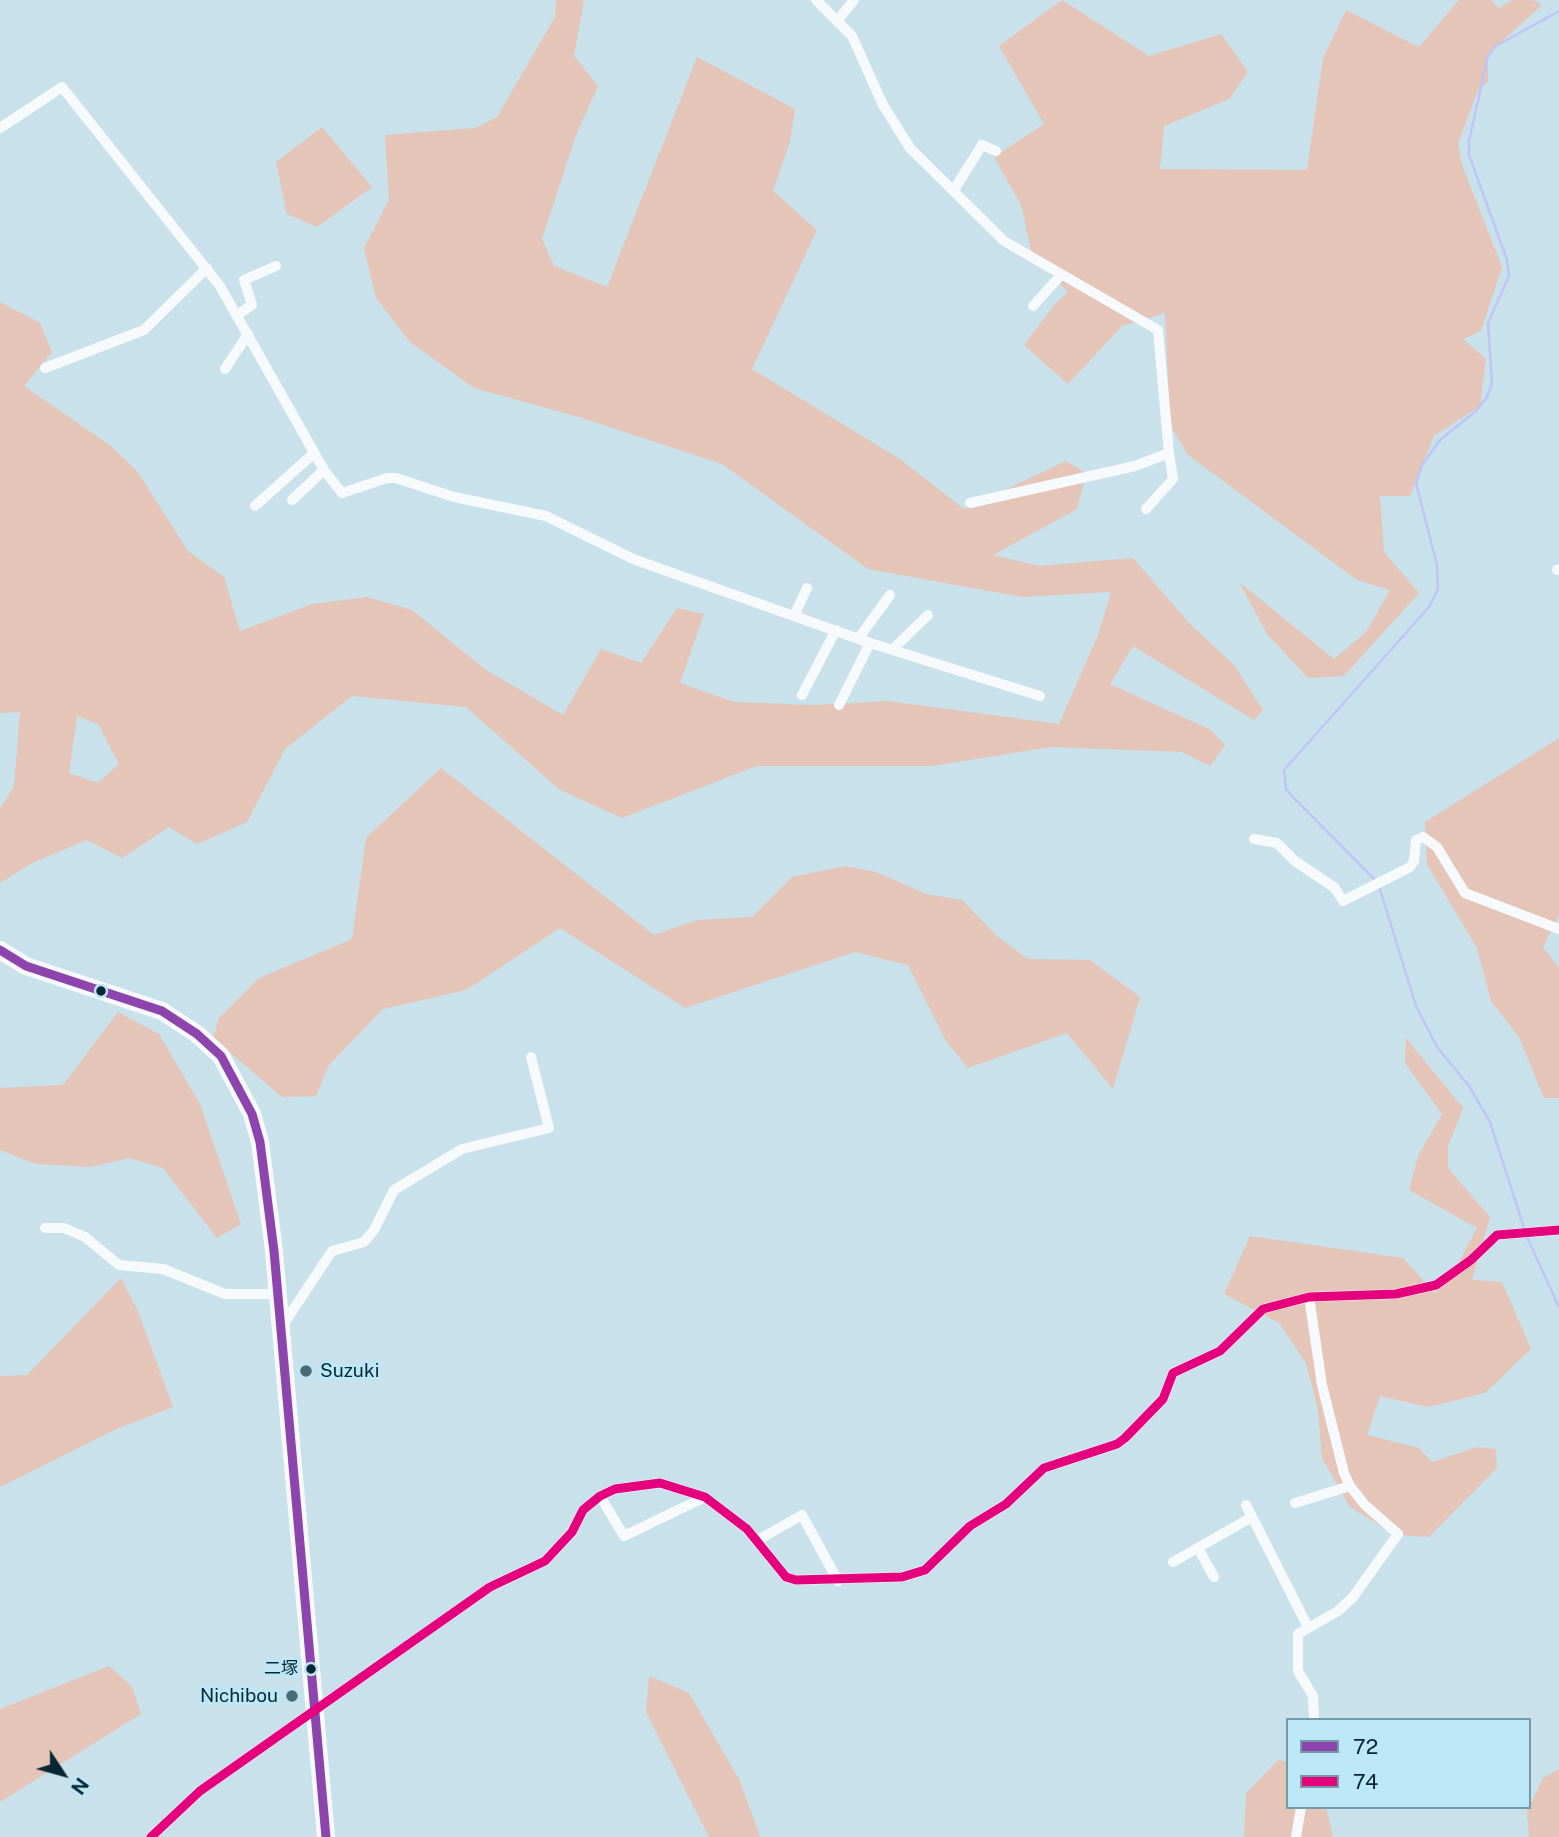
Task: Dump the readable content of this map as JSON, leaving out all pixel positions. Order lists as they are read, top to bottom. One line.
{"places":["Suzuki","二塚","Nichibou"],"lines":["transit line 72","transit line 74"],"legend":["72","74"],"north":"bottom right"}
